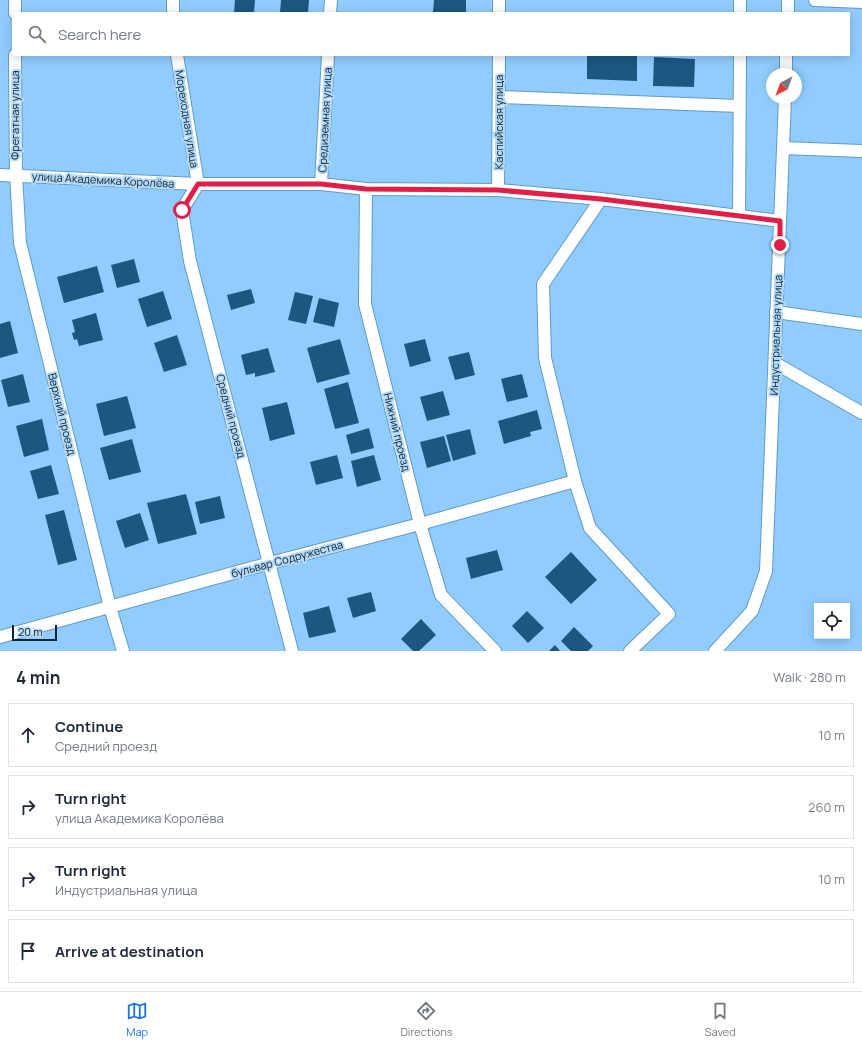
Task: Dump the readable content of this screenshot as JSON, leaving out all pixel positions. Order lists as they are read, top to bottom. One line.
{"streets":{"street":["Фрегатная улица","Мореходная улица","Средиземная улица","Каспийская улица","улица Академика Королёва","Индустриальная улица","Верхний проезд","Средний проезд","Нижний проезд","бульвар Содружества"]},"crossings":[["Фрегатная улица","улица Академика Королёва"],["Фрегатная улица","Верхний проезд"],["Мореходная улица","улица Академика Королёва"],["Мореходная улица","Средний проезд"],["Средиземная улица","улица Академика Королёва"],["Каспийская улица","улица Академика Королёва"],["улица Академика Королёва","Индустриальная улица"],["улица Академика Королёва","Верхний проезд"],["улица Академика Королёва","Средний проезд"],["улица Академика Королёва","Нижний проезд"],["Верхний проезд","бульвар Содружества"],["Средний проезд","бульвар Содружества"],["Нижний проезд","бульвар Содружества"]],"scale_bar":"20 m","north":"bottom left","page":{"search":"Search here","scale":"20 m","heading":["4 min","Walk · 280 m"],"list":[["Continue","Средний проезд","10 m"],["Turn right","улица Академика Королёва","260 m"],["Turn right","Индустриальная улица","10 m"],"Arrive at destination"],"nav":["Map","Directions","Saved"]}}
